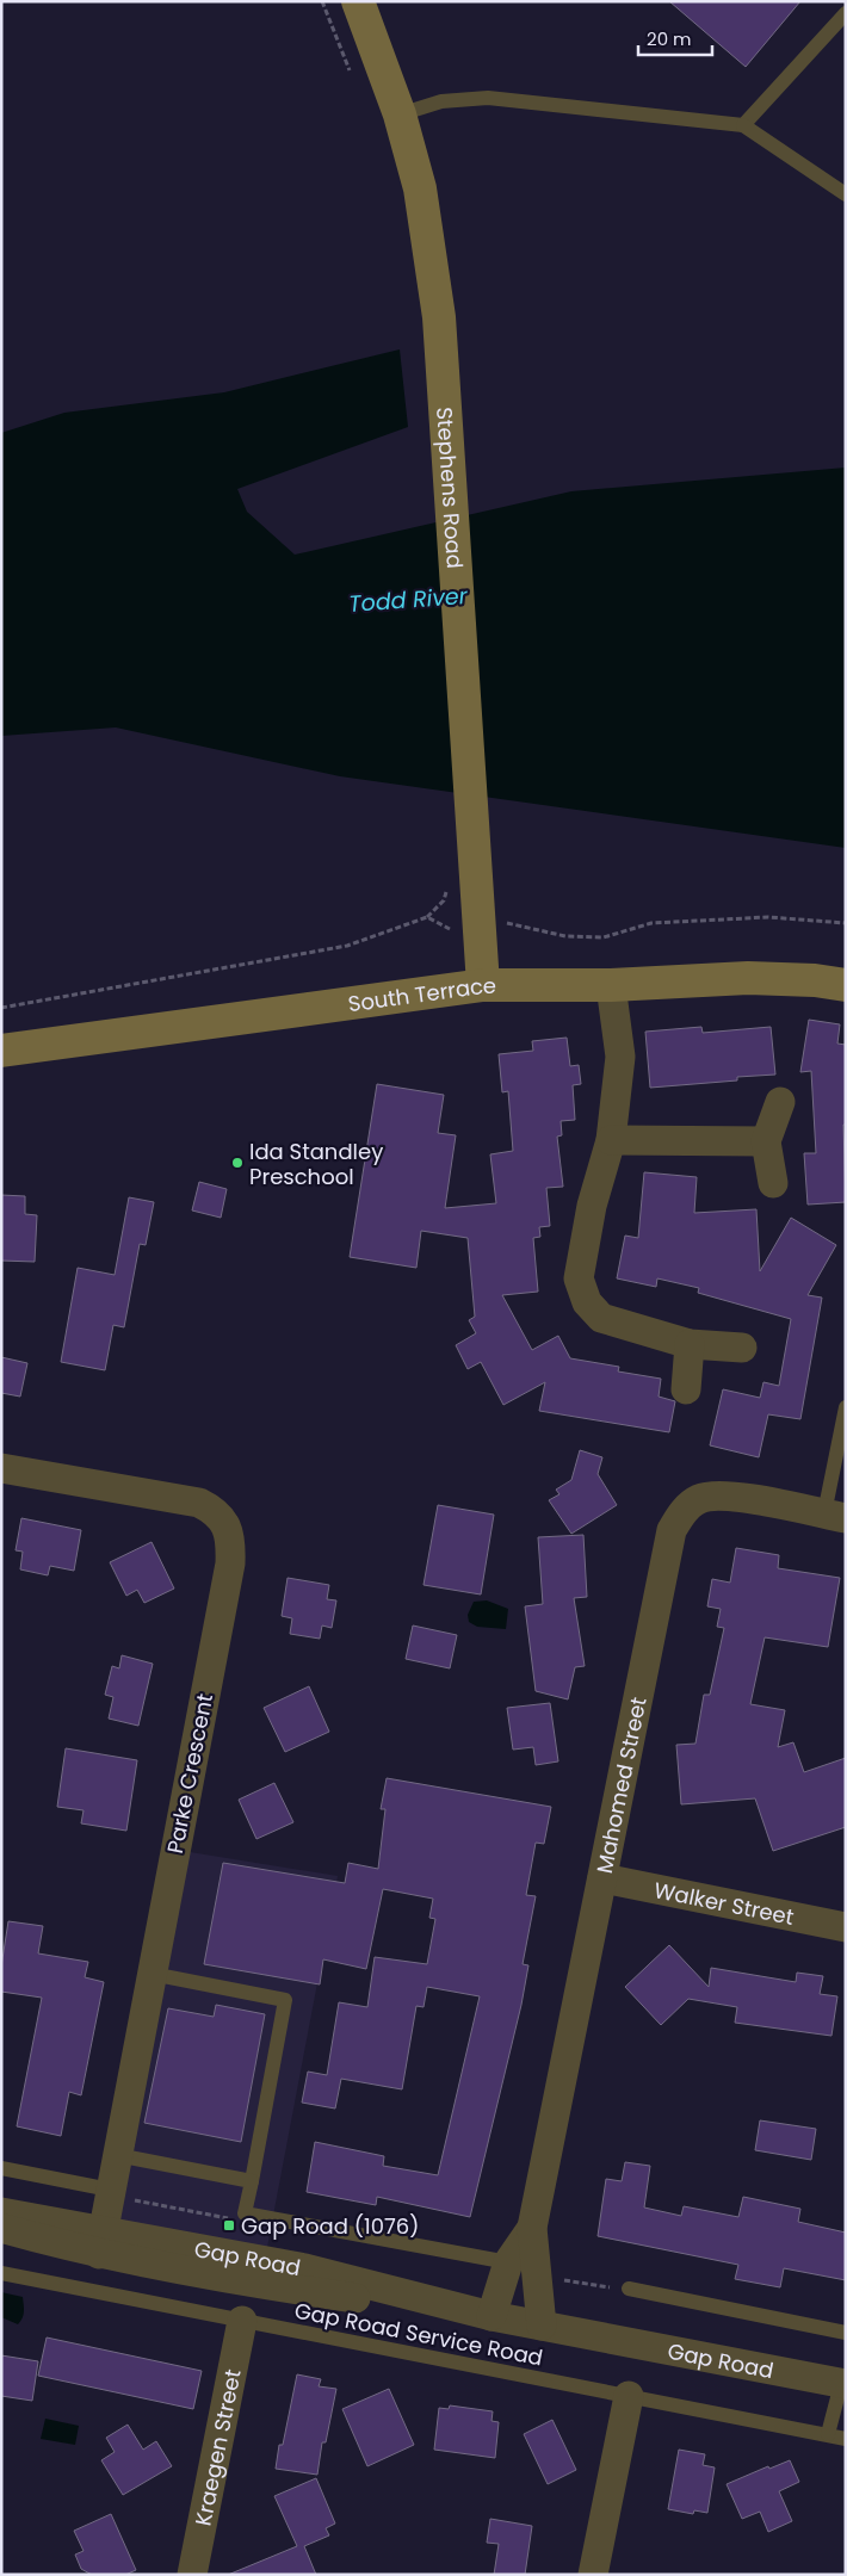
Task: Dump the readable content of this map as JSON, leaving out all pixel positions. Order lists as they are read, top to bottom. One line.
{"streets":{"street":["Stephens Road","South Terrace","Parke Crescent","Mahomed Street","Walker Street","Gap Road","Kraegen Street"],"lane":["Gap Road Service Road"]},"crossings":[["Stephens Road","South Terrace"],["Parke Crescent","Gap Road"],["Mahomed Street","Walker Street"],["Mahomed Street","Gap Road"],["Gap Road Service Road","Kraegen Street"]],"water":["Todd River"],"places":{"other":["Ida Standley Preschool"],"transit":["Gap Road (1076)"]},"scale_bar":"20 m"}
